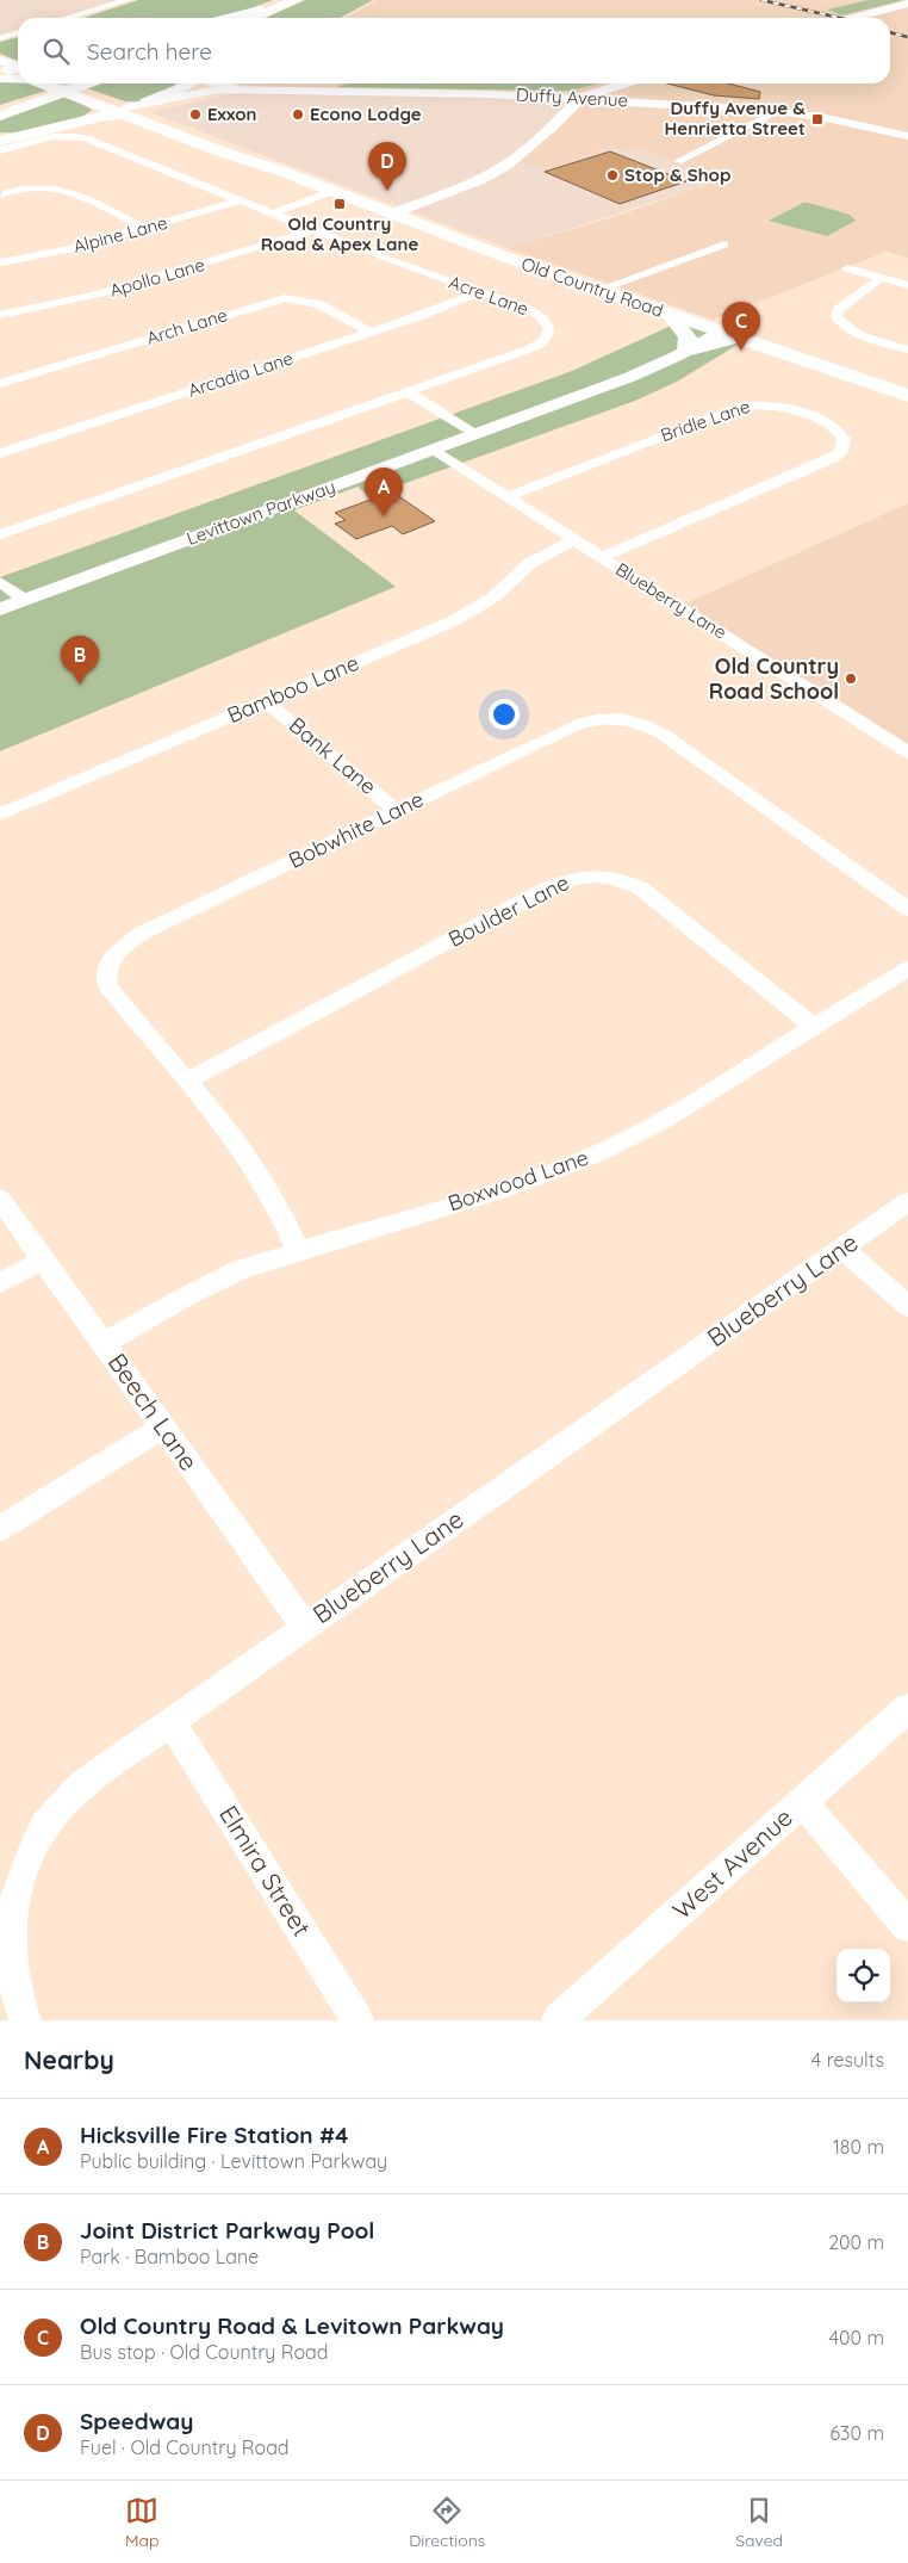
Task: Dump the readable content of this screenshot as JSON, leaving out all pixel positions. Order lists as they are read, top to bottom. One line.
{"streets":{"main road":["Old Country Road"],"street":["Duffy Avenue","Alpine Lane","Apollo Lane","Acre Lane","Arch Lane","Arcadia Lane","Bridle Lane","Levittown Parkway","Blueberry Lane","Bamboo Lane","Bank Lane","Bobwhite Lane","Boulder Lane","Boxwood Lane","Beech Lane","West Avenue","Elmira Street"]},"crossings":[["Duffy Avenue","Old Country Road"],["Alpine Lane","Acre Lane"],["Apollo Lane","Acre Lane"],["Acre Lane","Arcadia Lane"],["Arch Lane","Arcadia Lane"],["Bridle Lane","Blueberry Lane"],["Levittown Parkway","Blueberry Lane"],["Blueberry Lane","Bamboo Lane"],["Blueberry Lane","Beech Lane"],["Blueberry Lane","Elmira Street"],["Bamboo Lane","Bank Lane"],["Bank Lane","Bobwhite Lane"],["Bobwhite Lane","Boulder Lane"],["Bobwhite Lane","Boxwood Lane"],["Boulder Lane","Boxwood Lane"],["Boxwood Lane","Beech Lane"]],"places":{"other":["Exxon","Econo Lodge","Stop & Shop","Old Country Road School"],"transit":["Duffy Avenue & Henrietta Street","Old Country Road & Apex Lane"]},"page":{"search":"Search here","pins":["D","C","A","B"],"heading":["Nearby","4 results"],"list":[{"mark":"A","name":"Hicksville Fire Station #4","note":"Public building · Levittown Parkway","value":"180 m"},{"mark":"B","name":"Joint District Parkway Pool","note":"Park · Bamboo Lane","value":"200 m"},{"mark":"C","name":"Old Country Road & Levitown Parkway","note":"Bus stop · Old Country Road","value":"400 m"},{"mark":"D","name":"Speedway","note":"Fuel · Old Country Road","value":"630 m"}],"nav":["Map","Directions","Saved"]}}
